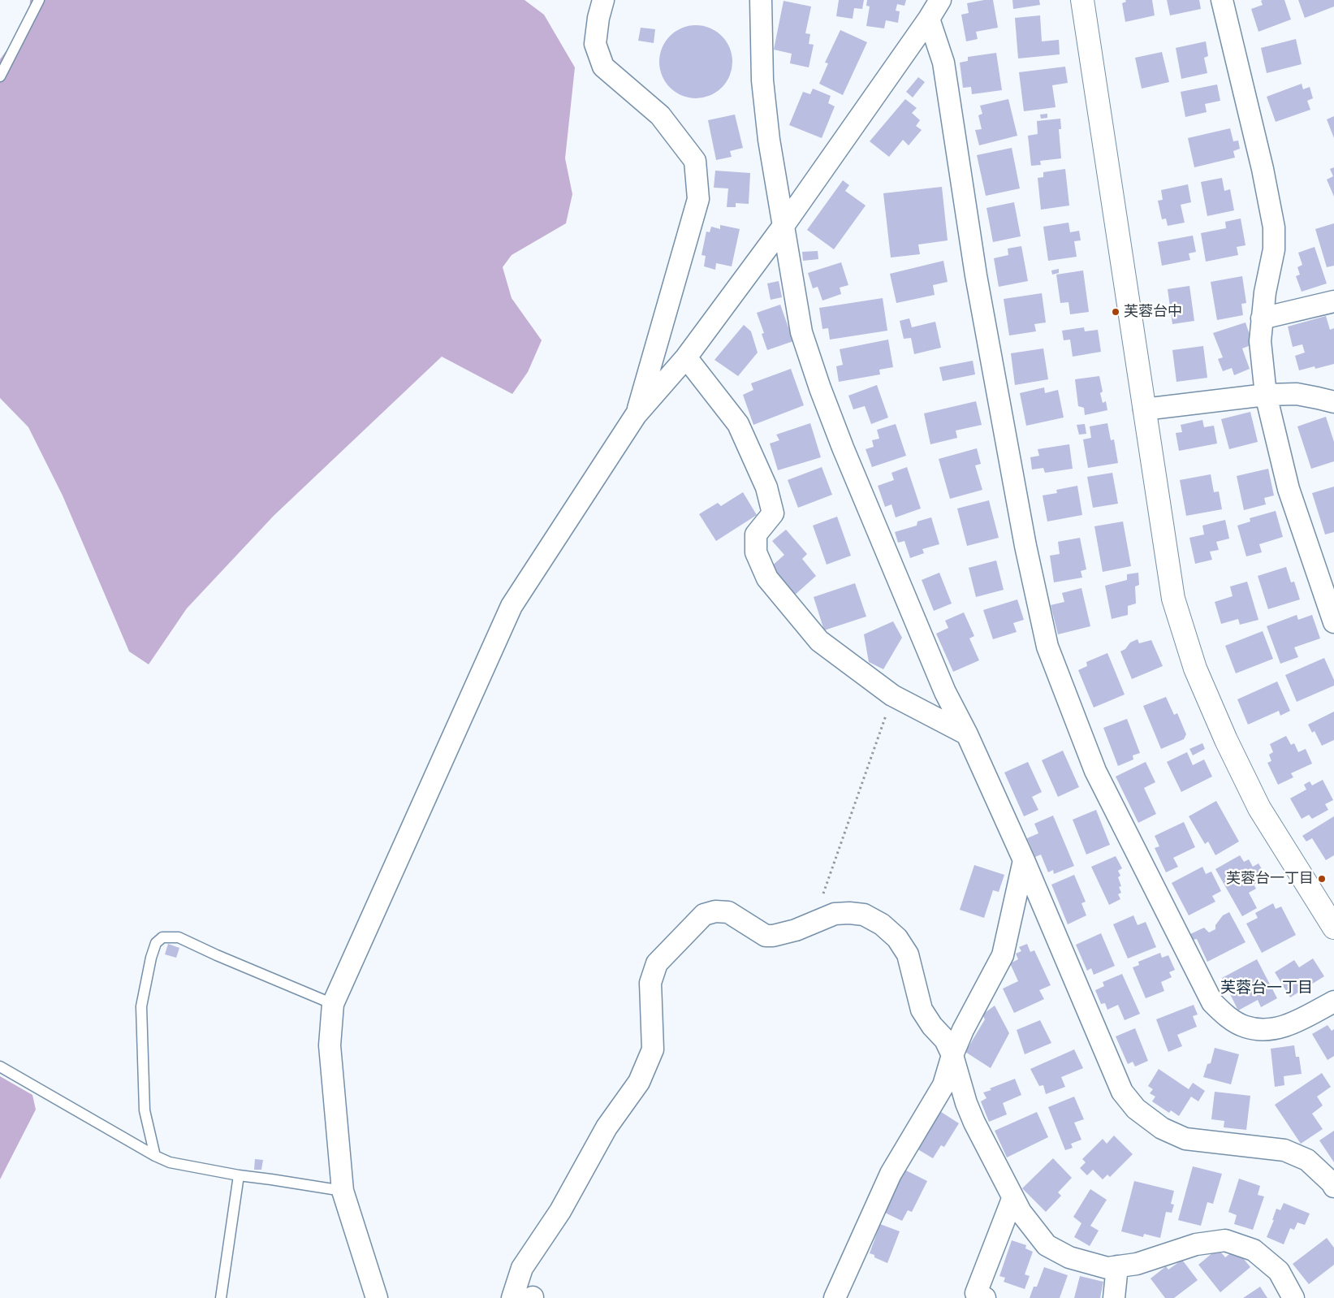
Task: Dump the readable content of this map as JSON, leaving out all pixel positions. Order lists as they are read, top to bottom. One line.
{"districts":["芙蓉台一丁目"],"places":["芙蓉台中","芙蓉台一丁目"]}
